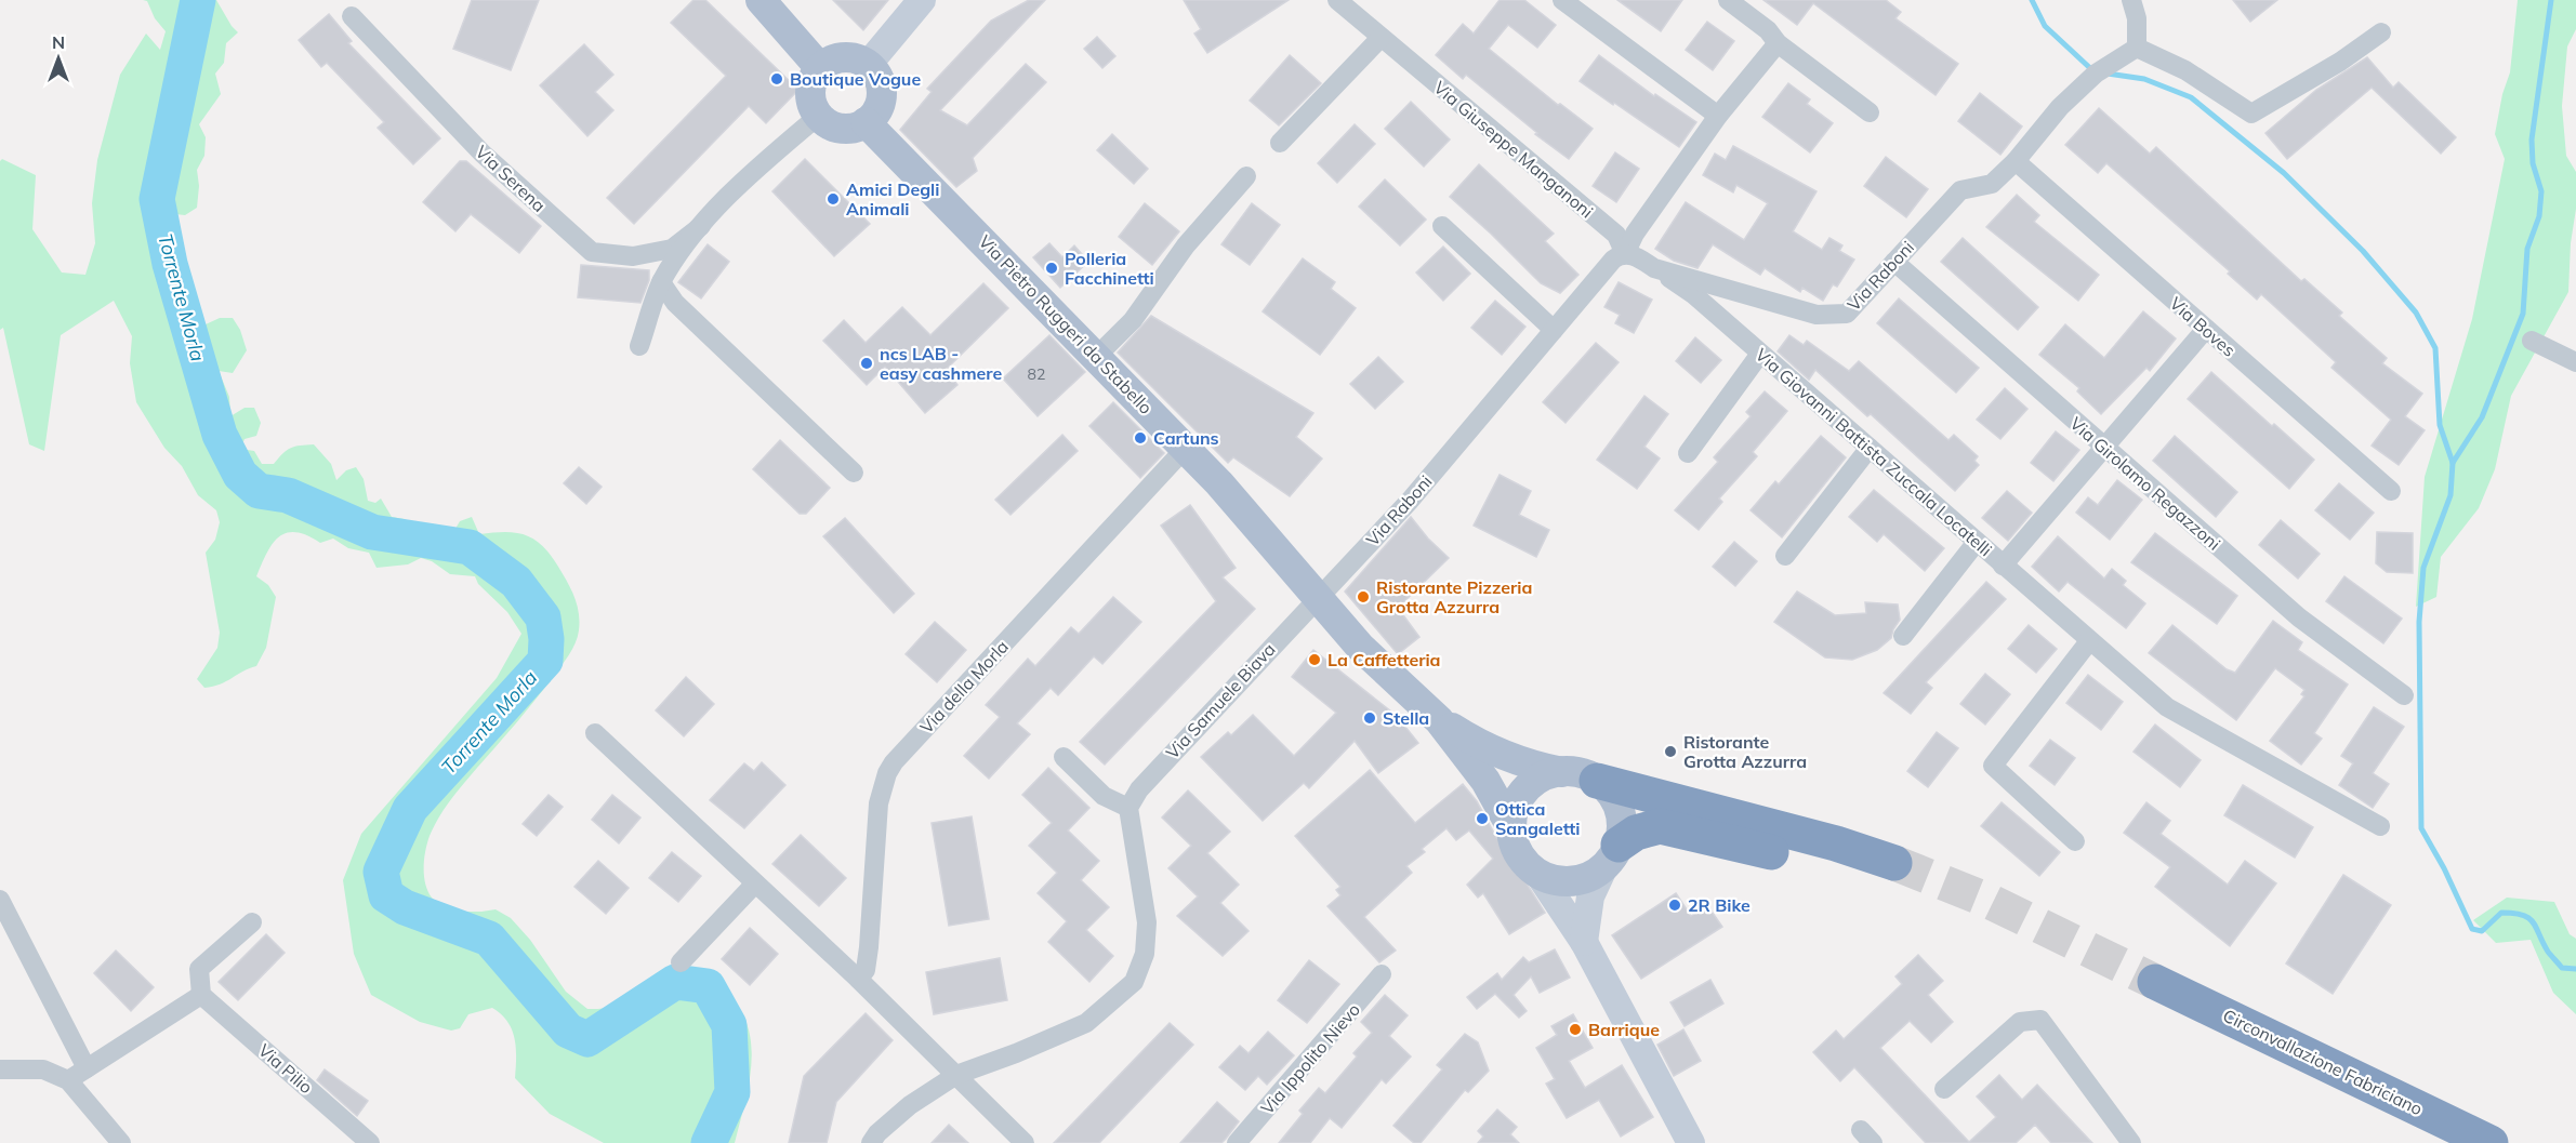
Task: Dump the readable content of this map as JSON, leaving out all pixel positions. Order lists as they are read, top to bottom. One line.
{"streets":{"highway":["Circonvallazione Fabriciano"],"main road":["Via Pietro Ruggeri da Stabello"],"street":["Via Giuseppe Manganoni","Via Serena","Via Raboni","Via Boves","Via Giovanni Battista Zuccala Locatelli","Via Girolamo Regazzoni","Via della Morla","Via Samuele Biava","Via Ippolito Nievo","Via Pilio"]},"crossings":[["Via Giuseppe Manganoni","Via Raboni"],["Via Raboni","Via Pietro Ruggeri da Stabello"],["Via Raboni","Via Boves"],["Via Raboni","Via Giovanni Battista Zuccala Locatelli"],["Via Raboni","Via Girolamo Regazzoni"],["Via Raboni","Via Samuele Biava"],["Via Pietro Ruggeri da Stabello","Via della Morla"],["Via Pietro Ruggeri da Stabello","Via Samuele Biava"]],"water":["Torrente Morla"],"places":["Boutique Vogue","Amici Degli Animali","Polleria Facchinetti","ncs LAB - easy cashmere","Cartuns","Ristorante Pizzeria Grotta Azzurra","La Caffetteria","Stella","Ristorante Grotta Azzurra","Ottica Sangaletti","2R Bike","Barrique"],"house_numbers":["82"],"north":"top"}
